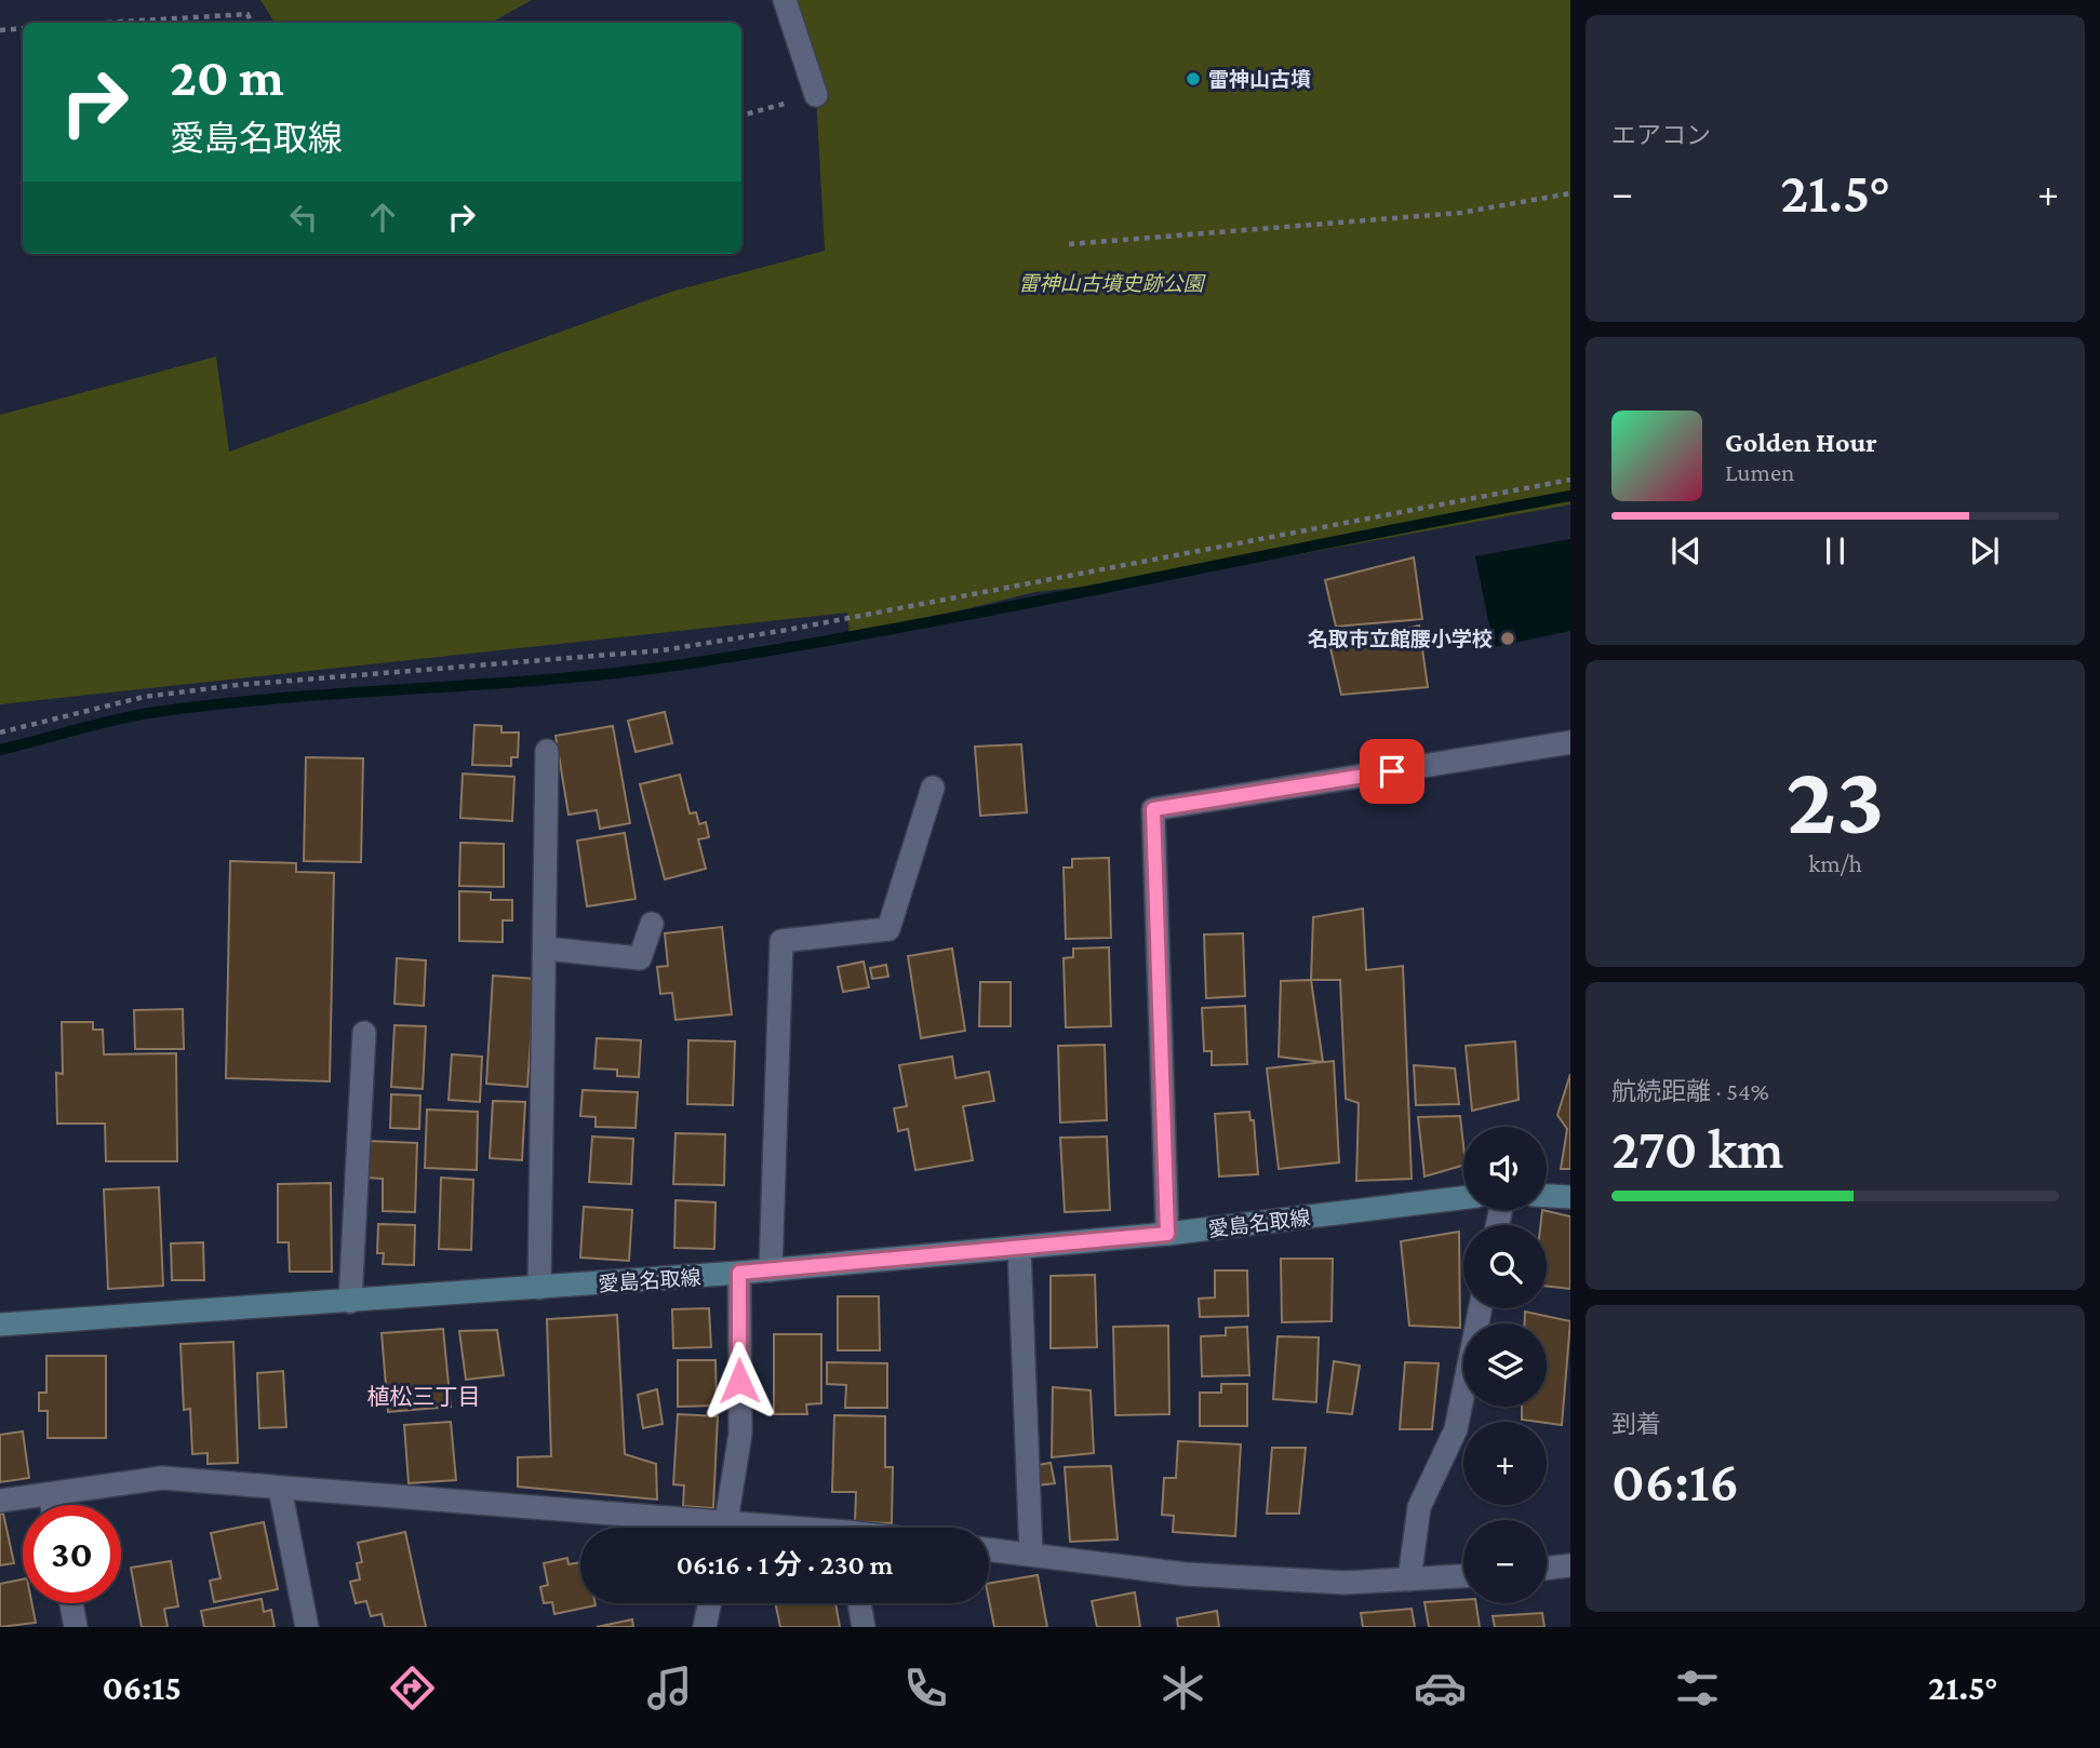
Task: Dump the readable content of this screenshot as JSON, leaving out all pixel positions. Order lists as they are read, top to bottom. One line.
{"streets":{"main road":["愛島名取線"]},"districts":["植松三丁目"],"parks":["雷神山古墳史跡公園"],"places":["雷神山古墳","名取市立館腰小学校"],"page":{"tile":["エアコン",["23","km/h"],["航続距離 · 54%","270 km"],["到着","06:16"]],"turn":["20 m","愛島名取線"],"heat":["−","21.5°","+"],"song":["Golden Hour","Lumen"],"map_buttons":["+","−"],"limit":"30","trip":"06:16 · 1 分 · 230 m","tabs":["06:15","21.5°"]}}
